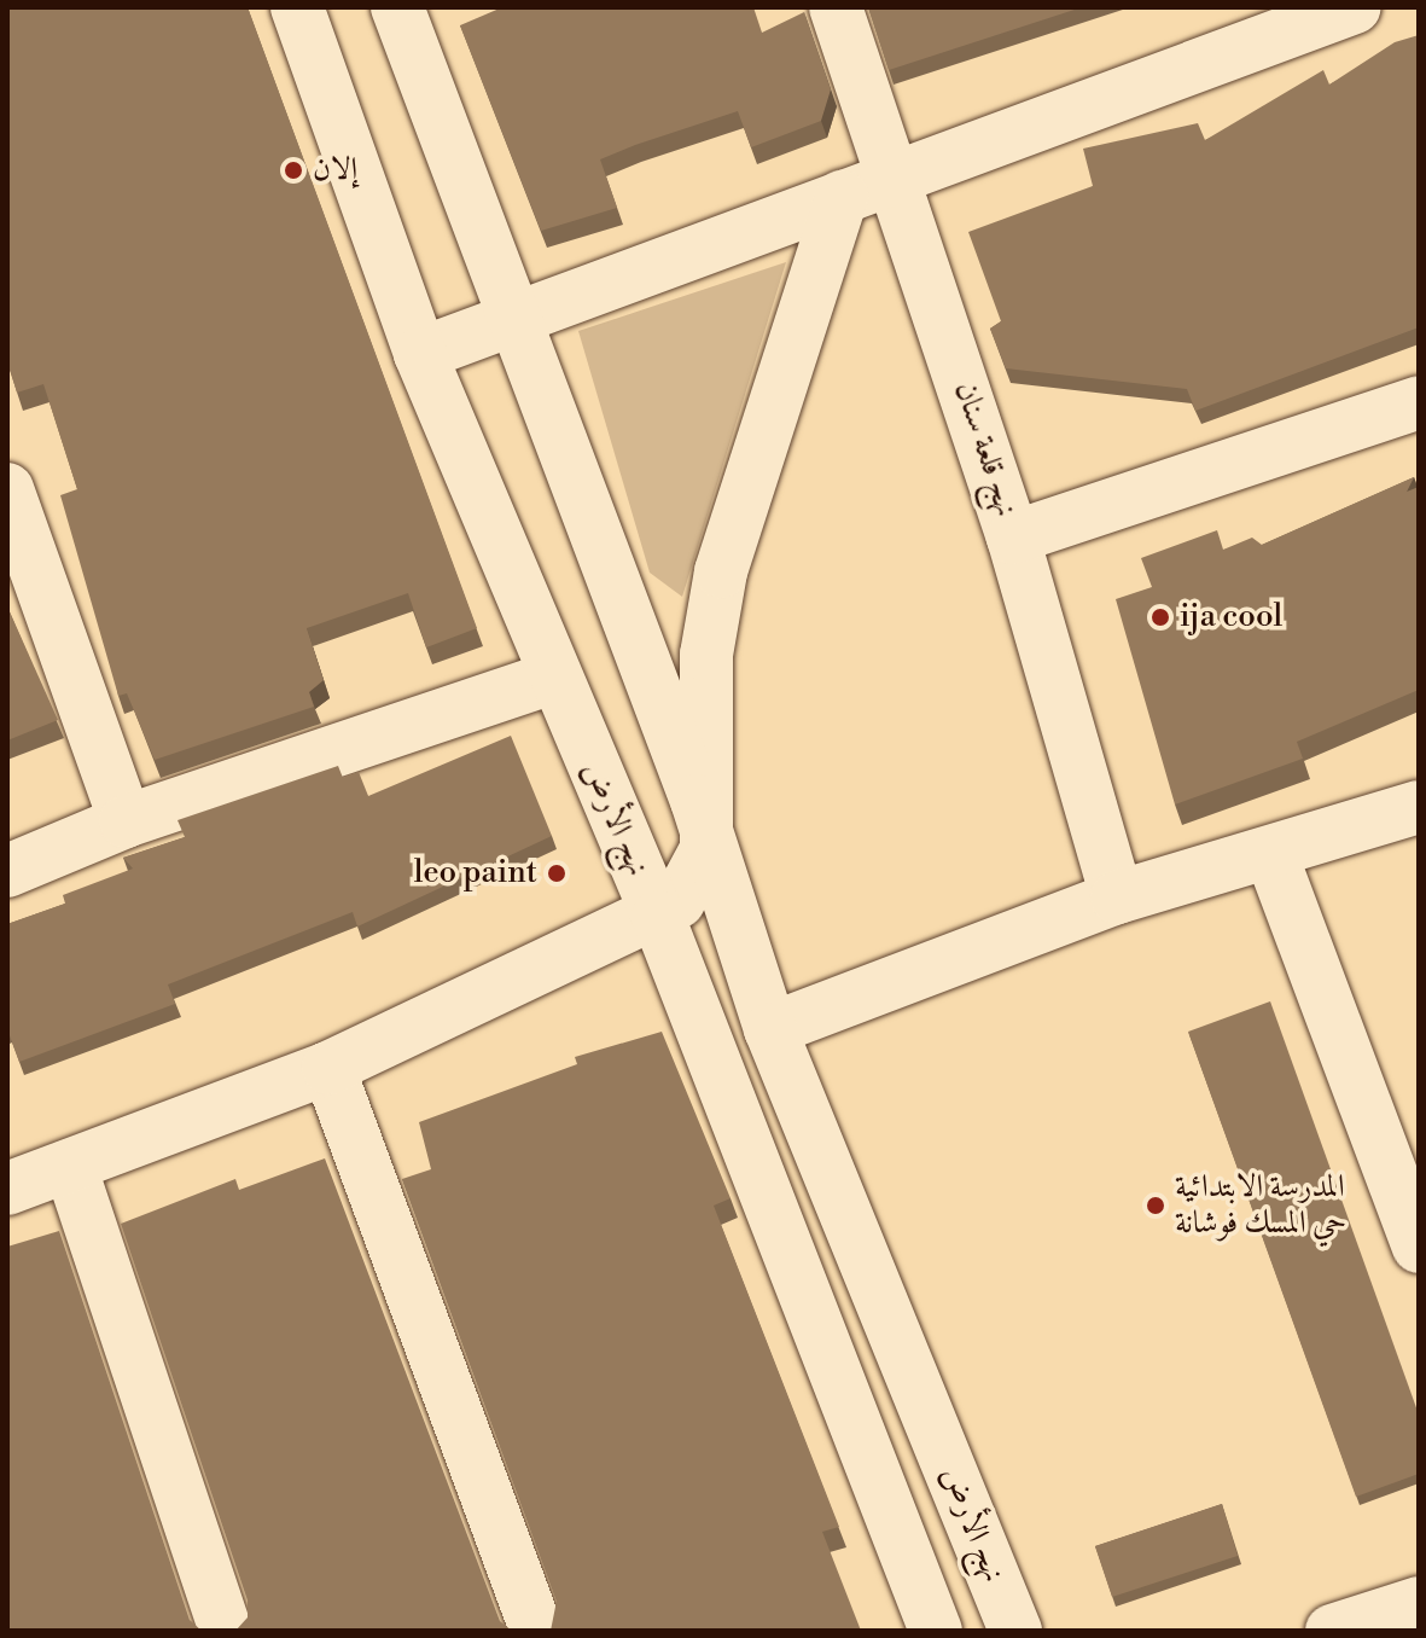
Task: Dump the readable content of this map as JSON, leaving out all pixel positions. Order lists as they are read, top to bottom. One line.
{"streets":{"street":["نهج قلعة سنان","نهج الأرض"]},"places":["إلان","ija cool","leo paint","المدرسة الابتدائية حي المسك فوشانة"]}
